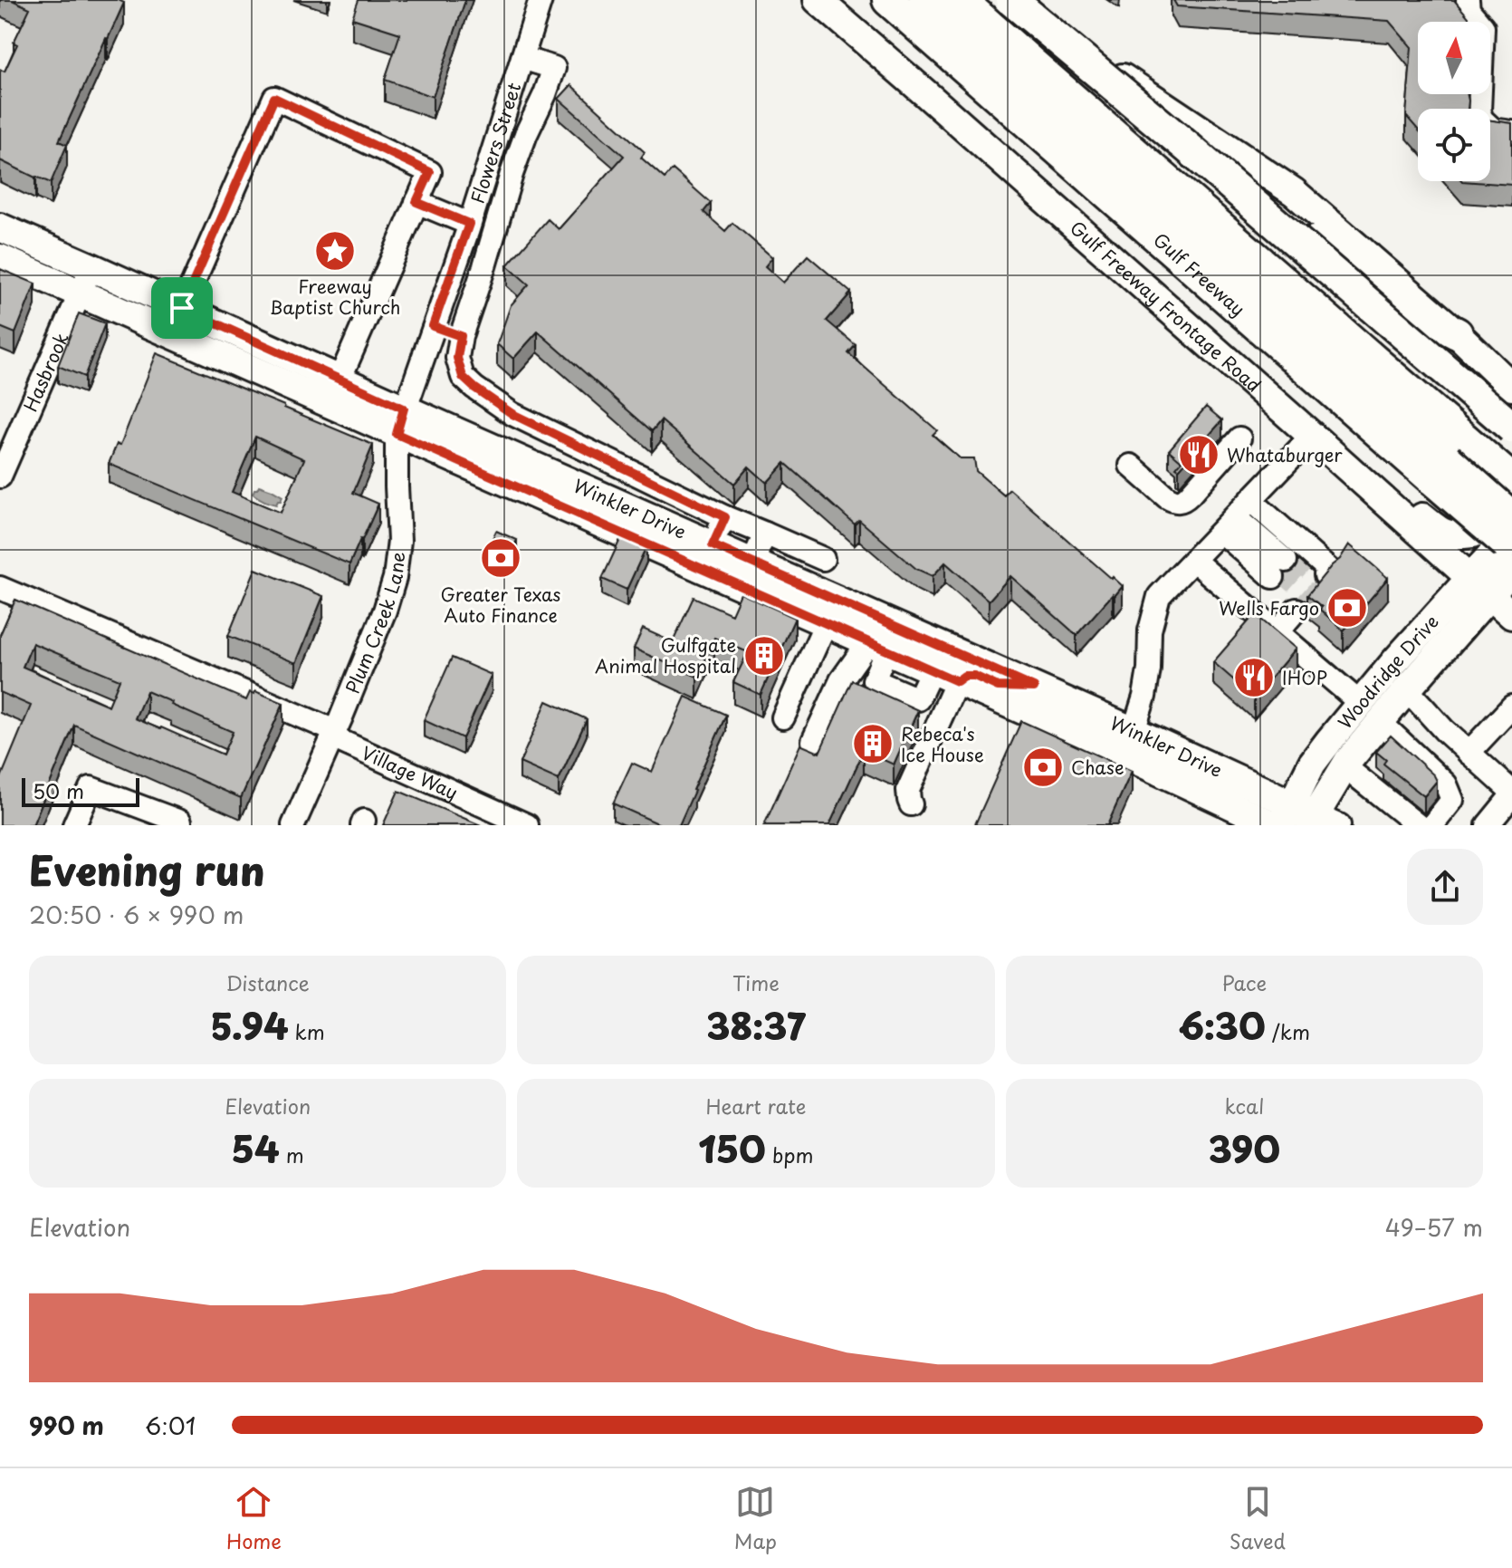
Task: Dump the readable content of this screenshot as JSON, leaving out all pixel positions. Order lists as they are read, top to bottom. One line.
{"streets":{"highway":["Gulf Freeway"],"main road":["Gulf Freeway Frontage Road","Winkler Drive","Woodridge Drive"],"street":["Flowers Street","Hasbrook","Plum Creek Lane","Village Way"]},"crossings":[["Flowers Street","Winkler Drive"],["Flowers Street","Plum Creek Lane"],["Gulf Freeway","Woodridge Drive"],["Gulf Freeway Frontage Road","Woodridge Drive"],["Hasbrook","Winkler Drive"],["Winkler Drive","Plum Creek Lane"],["Winkler Drive","Woodridge Drive"],["Plum Creek Lane","Village Way"]],"places":{"place":["Freeway Baptist Church"],"restaurant":["Whataburger","IHOP"],"bank":["Greater Texas Auto Finance","Wells Fargo","Chase"],"building":["Gulfgate Animal Hospital","Rebeca's Ice House"]},"scale_bar":"50 m","north":"top","page":{"scale":"50 m","heading":["Evening run","20:50 · 6 × 990 m"],"stats":[["Distance","5.94 km"],["Time","38:37"],["Pace","6:30 /km"],["Elevation","54 m"],["Heart rate","150 bpm"],["kcal","390"]],"chart":["Elevation","49–57 m"],"list":[{"name":"990 m","note":"6:01"}],"tabs":["Home","Map","Saved"]}}
